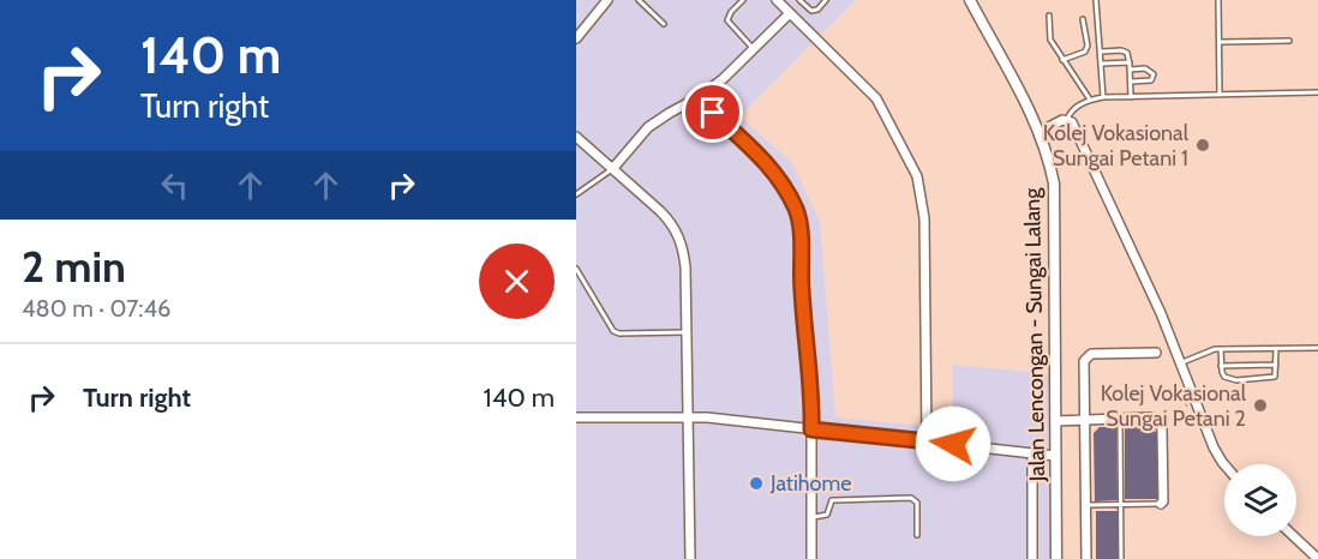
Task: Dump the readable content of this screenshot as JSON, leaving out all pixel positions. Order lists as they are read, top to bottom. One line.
{"streets":{"street":["Jalan Lencongan - Sungai Lalang"]},"places":["Kolej Vokasional Sungai Petani 1","Kolej Vokasional Sungai Petani 2","Jatihome"],"page":{"turn":["140 m","Turn right"],"heading":["2 min","480 m · 07:46"],"list":[{"name":"Turn right","value":"140 m"}]}}
